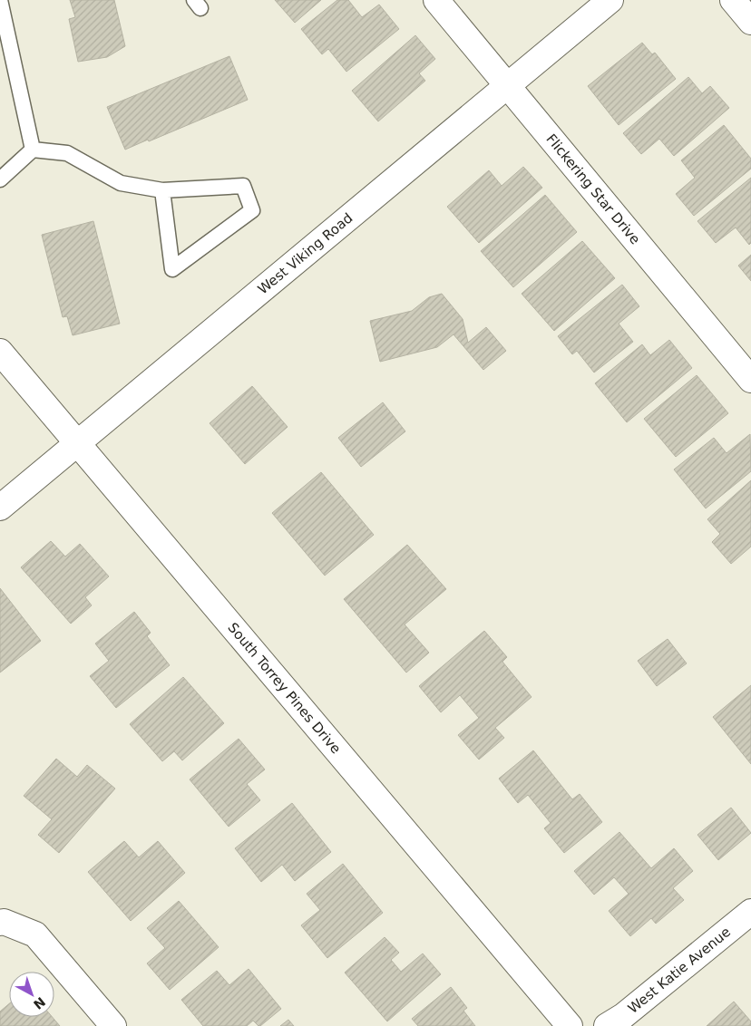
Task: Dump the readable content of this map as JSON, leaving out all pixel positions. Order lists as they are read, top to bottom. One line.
{"streets":{"street":["Flickering Star Drive","West Viking Road","South Torrey Pines Drive","West Katie Avenue"]},"crossings":[["Flickering Star Drive","West Viking Road"],["West Viking Road","South Torrey Pines Drive"]],"north":"bottom right"}
